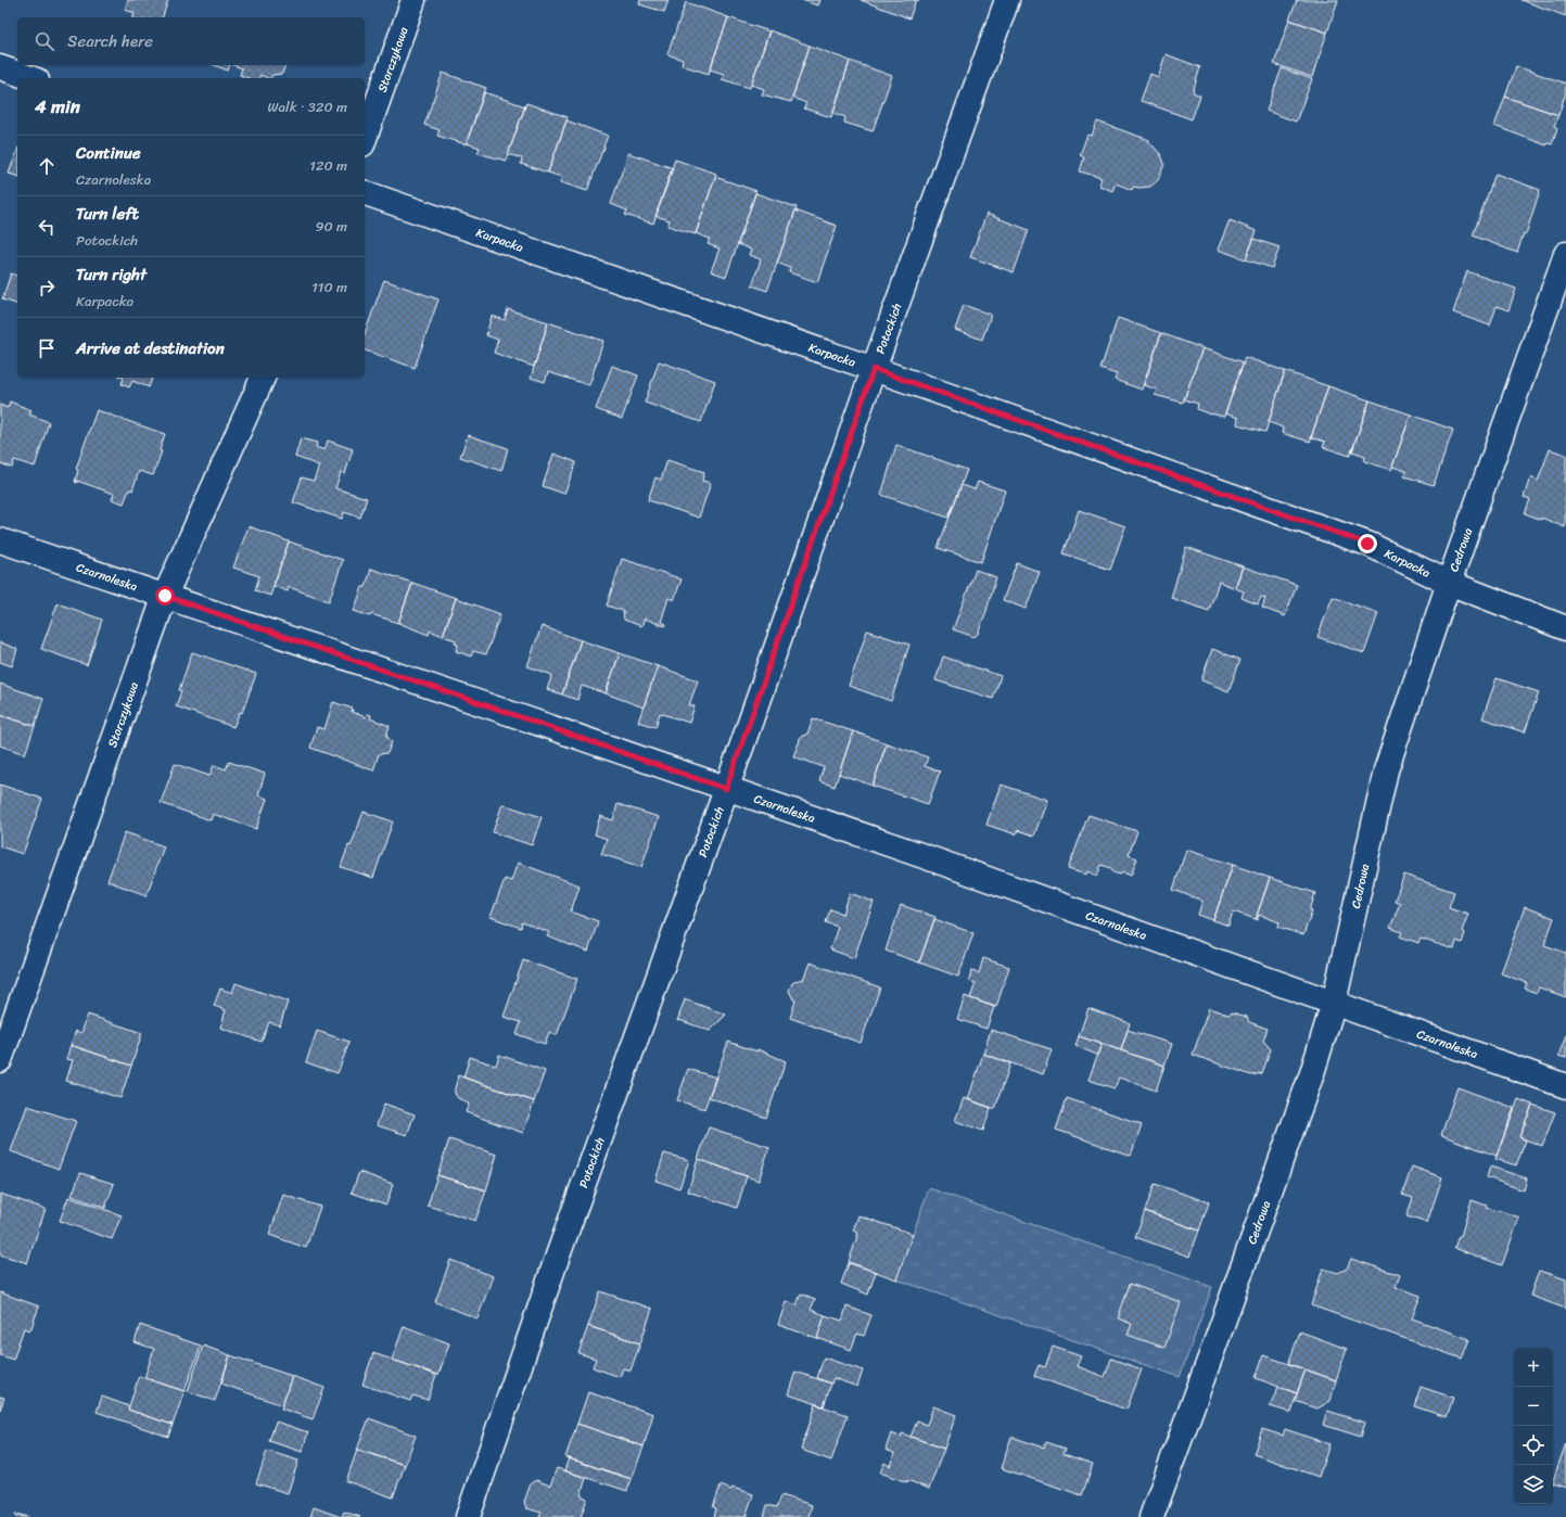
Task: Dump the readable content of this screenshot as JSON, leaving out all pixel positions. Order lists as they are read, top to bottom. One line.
{"streets":{"street":["Storczykowa","Karpacka","Potockich","Cedrowa","Czarnoleska"]},"crossings":[["Storczykowa","Czarnoleska"],["Karpacka","Potockich"],["Karpacka","Cedrowa"],["Potockich","Czarnoleska"],["Cedrowa","Czarnoleska"]],"page":{"search":"Search here","heading":["4 min","Walk · 320 m"],"list":[["Continue","Czarnoleska","120 m"],["Turn left","Potockich","90 m"],["Turn right","Karpacka","110 m"],"Arrive at destination"],"map_buttons":["+","−"]}}
